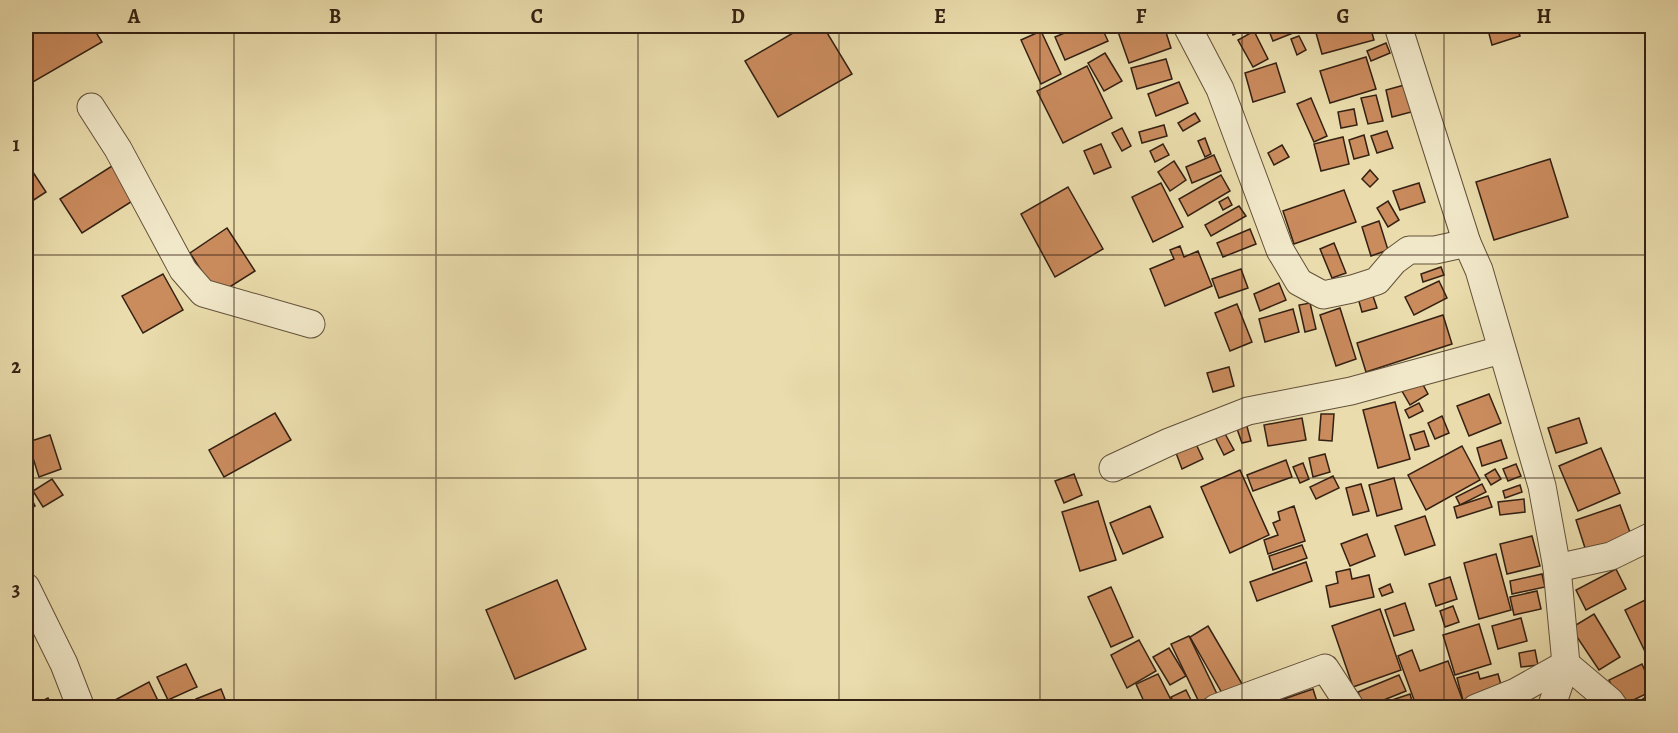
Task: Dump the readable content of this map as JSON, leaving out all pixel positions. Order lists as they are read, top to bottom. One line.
{"grid":{"columns":["A","B","C","D","E","F","G","H"],"rows":["1","2","3"]}}
